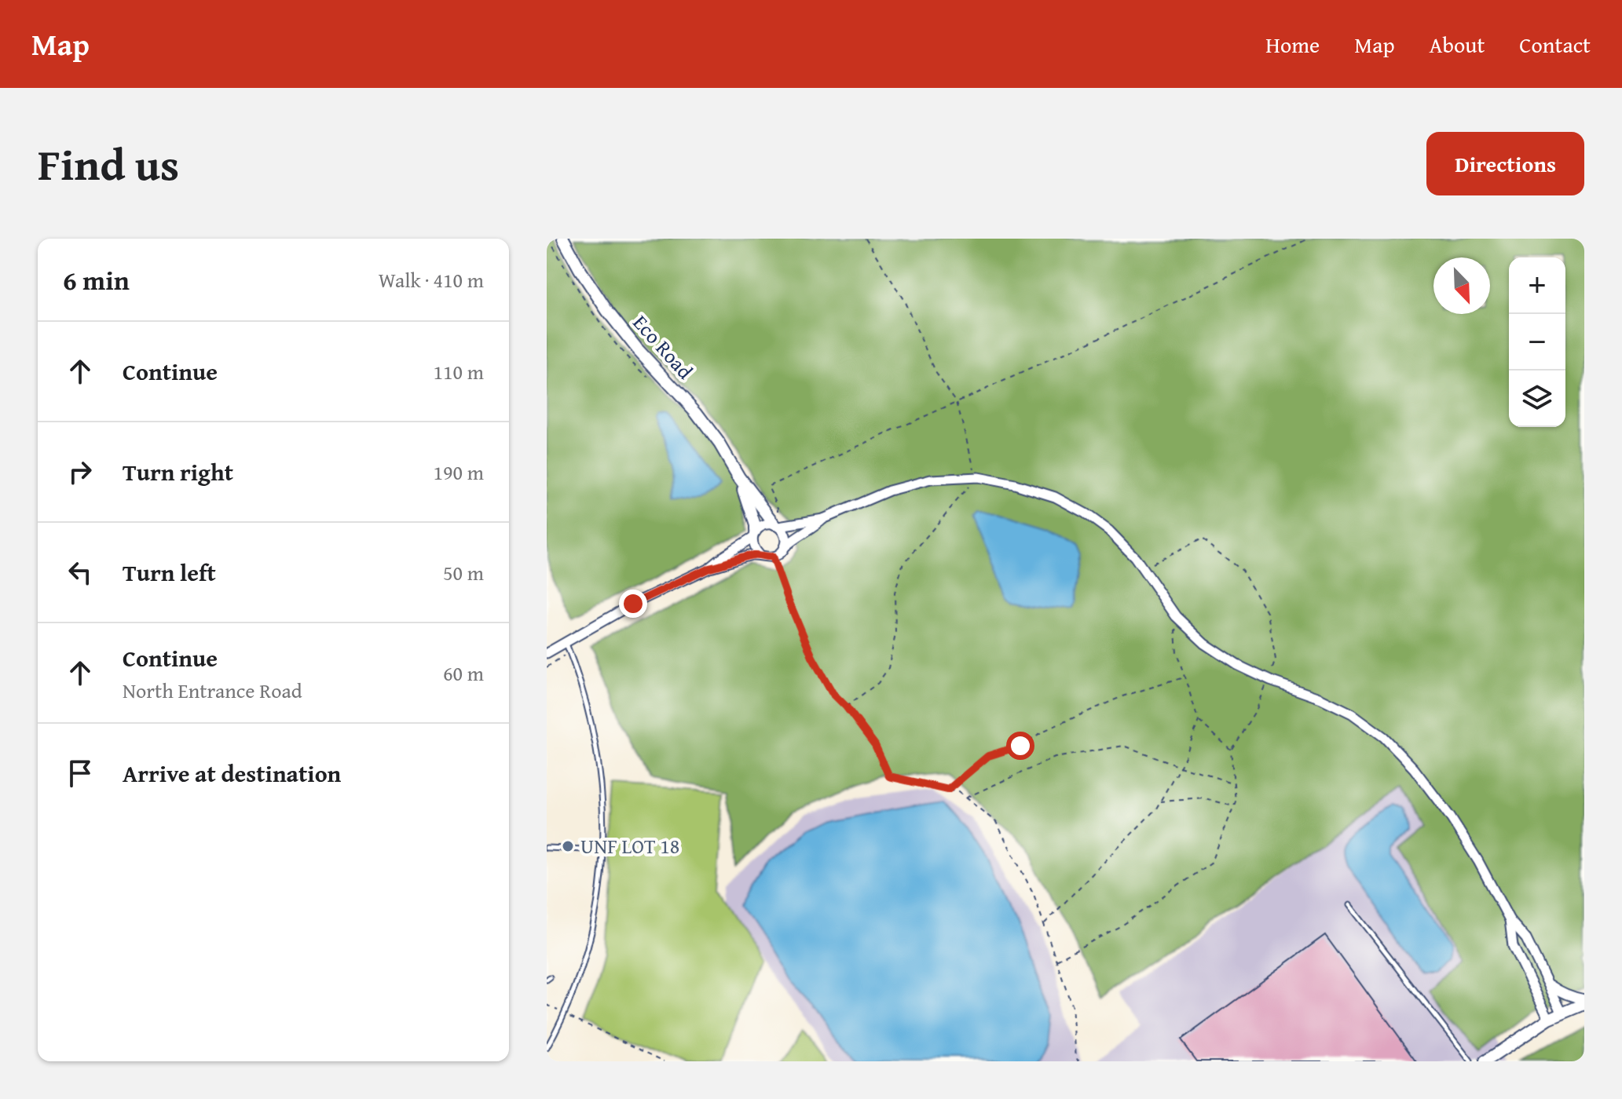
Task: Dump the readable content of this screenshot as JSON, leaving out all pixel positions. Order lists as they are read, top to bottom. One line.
{"streets":{"street":["Eco Road"]},"places":["UNF LOT 18"],"north":"bottom right","page":{"header":"Map","nav":["Home","Map","About","Contact"],"title":"Find us","buttons":"Directions","heading":["6 min","Walk · 410 m"],"map_buttons":["+","−"],"list":[["Continue","110 m"],["Turn right","190 m"],["Turn left","50 m"],["Continue","North Entrance Road","60 m"],"Arrive at destination"]}}
